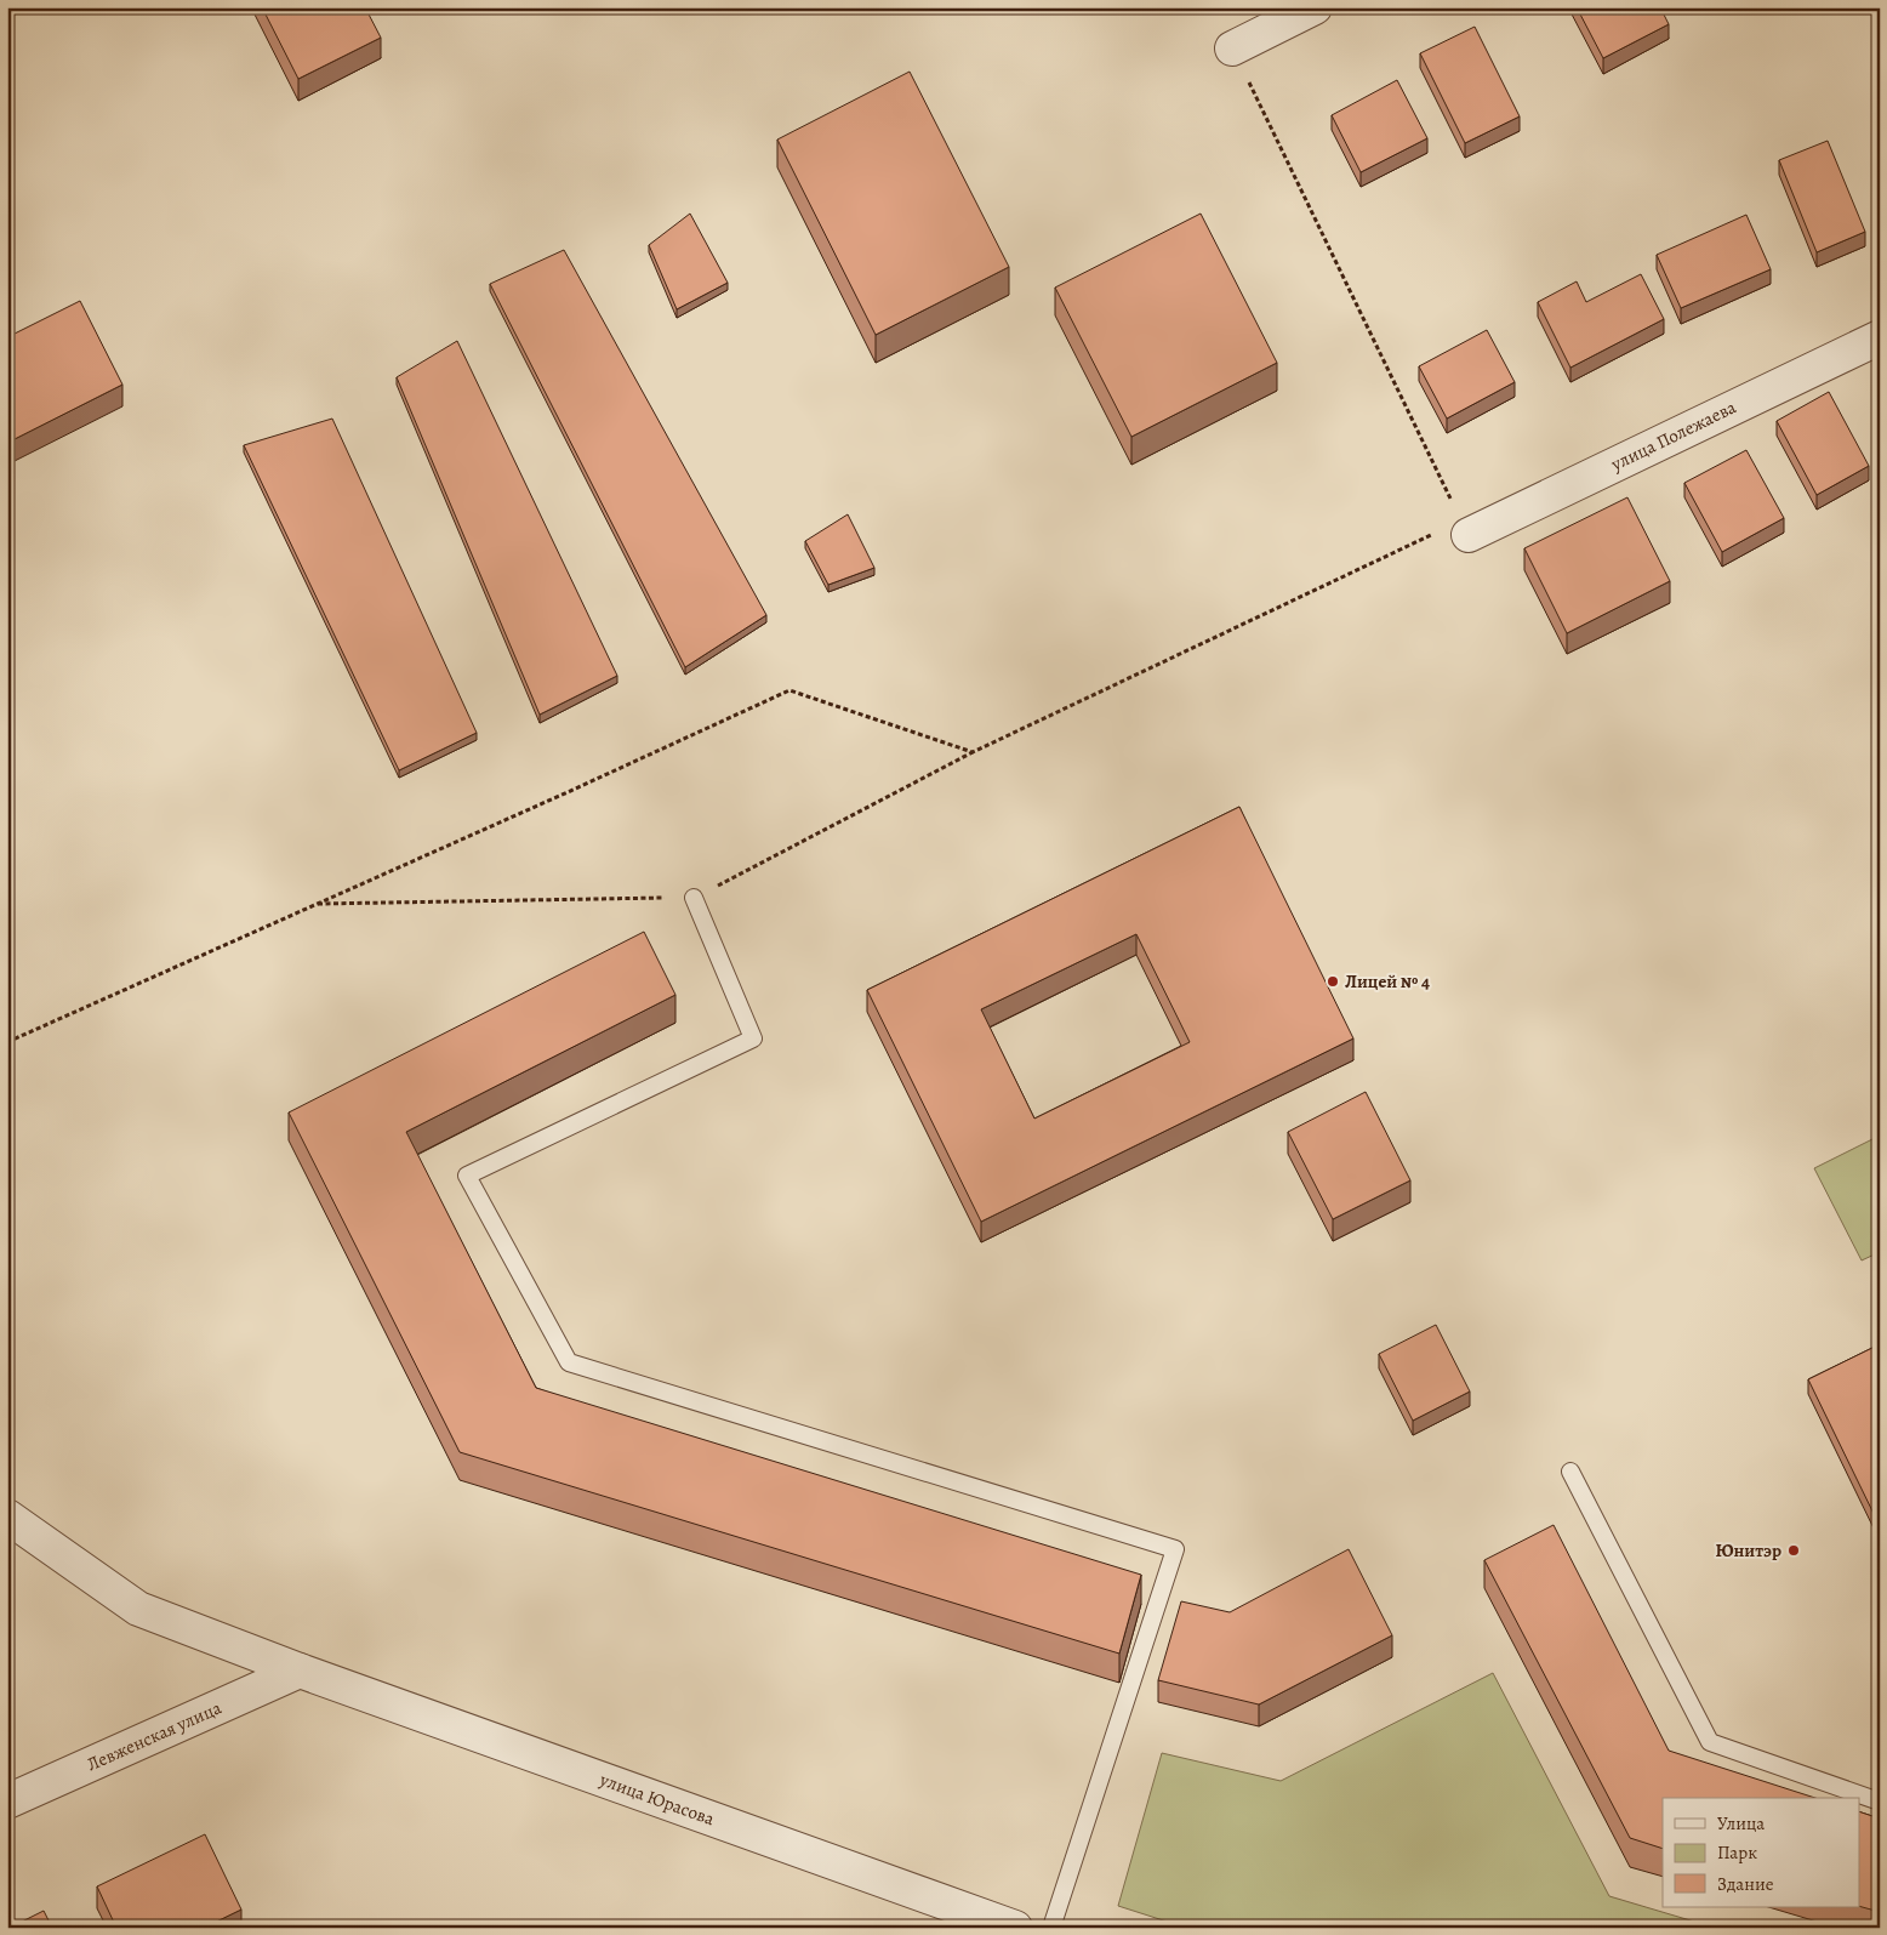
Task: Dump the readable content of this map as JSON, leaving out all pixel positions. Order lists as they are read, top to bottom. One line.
{"streets":{"street":["улица Полежаева","Левженская улица","улица Юрасова"]},"crossings":[["Левженская улица","улица Юрасова"]],"places":["Лицей № 4","Юнитэр"],"legend":["Улица","Парк","Здание"]}
